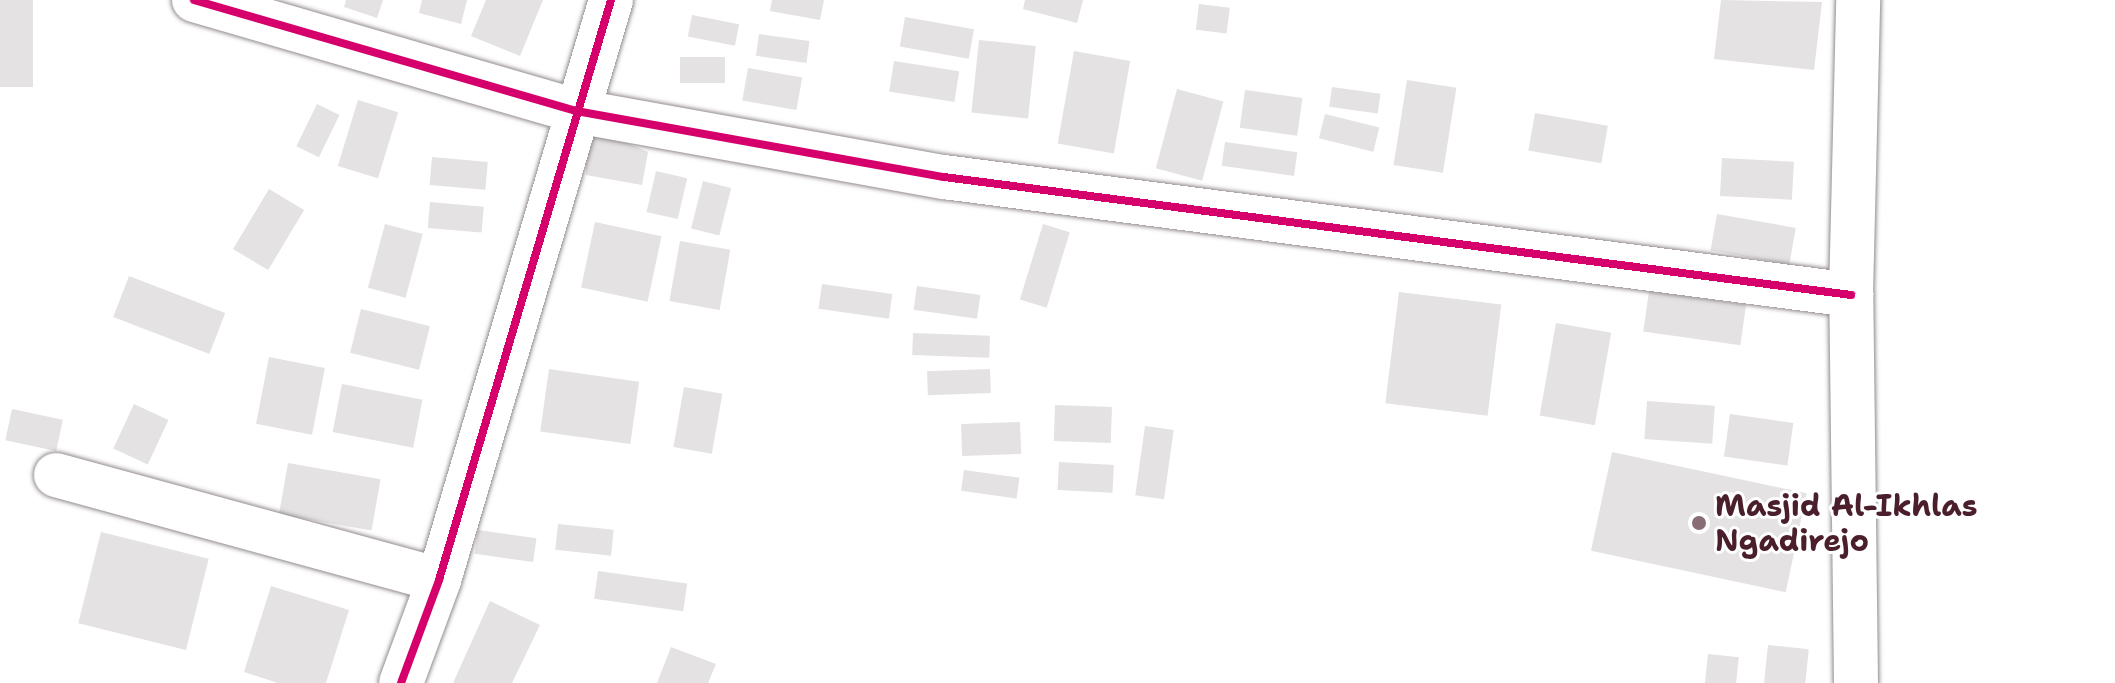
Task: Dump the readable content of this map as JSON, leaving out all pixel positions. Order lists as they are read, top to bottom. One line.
{"places":["Masjid Al-Ikhlas Ngadirejo"]}
